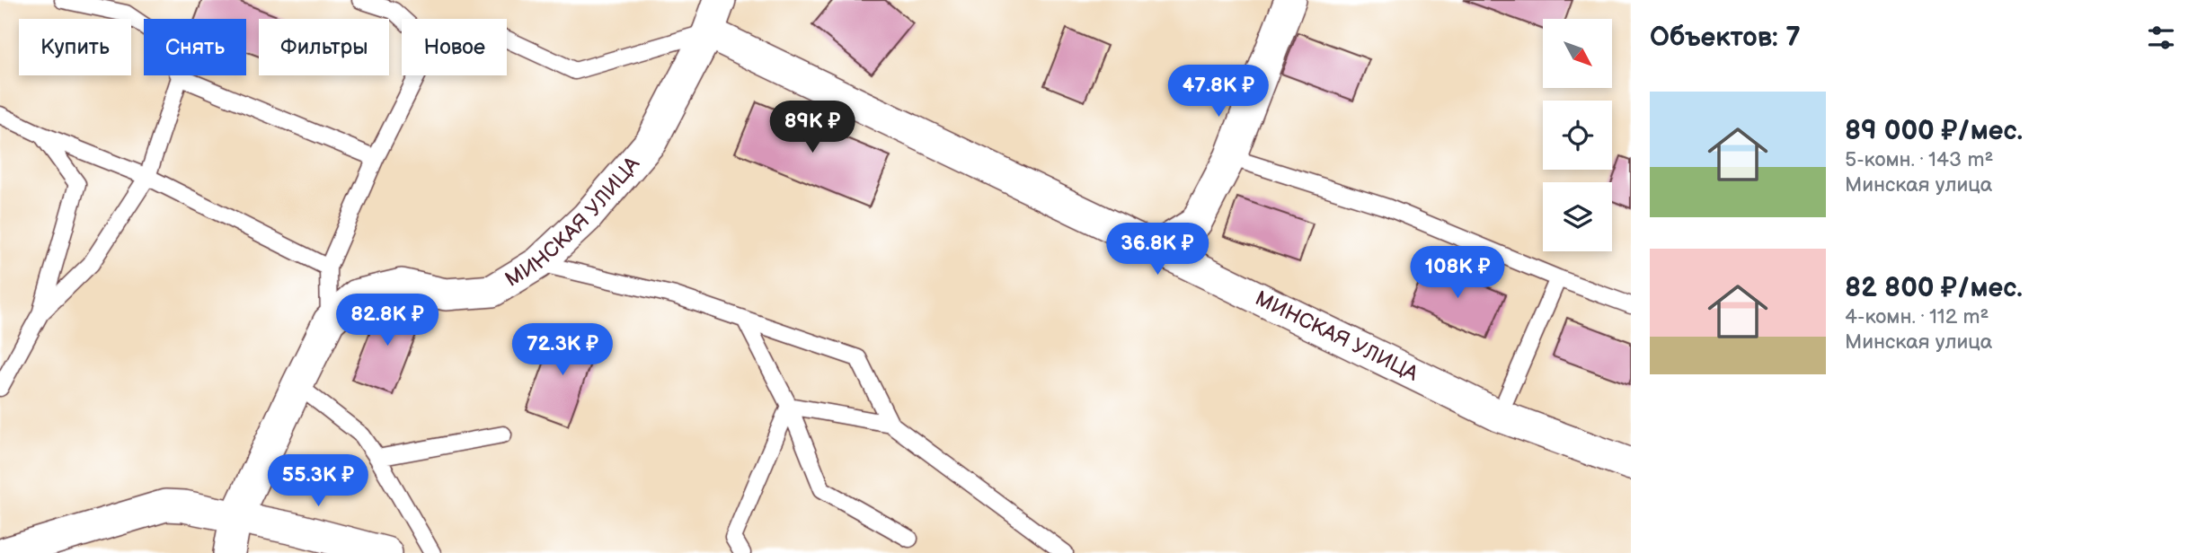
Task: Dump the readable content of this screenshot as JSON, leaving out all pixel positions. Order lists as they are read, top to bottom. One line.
{"streets":{"street":["МИНСКАЯ УЛИЦА"]},"north":"bottom right","page":{"heading":"Объектов: 7","chip":["Купить","Снять","Фильтры","Новое"],"price":["47.8K ₽","89K ₽","36.8K ₽","108K ₽","82.8K ₽","72.3K ₽","55.3K ₽"],"list":[{"name":"89 000 ₽/мес.","note":"5-комн. · 143 m² · Минская улица"},{"name":"82 800 ₽/мес.","note":"4-комн. · 112 m² · Минская улица"}]}}
